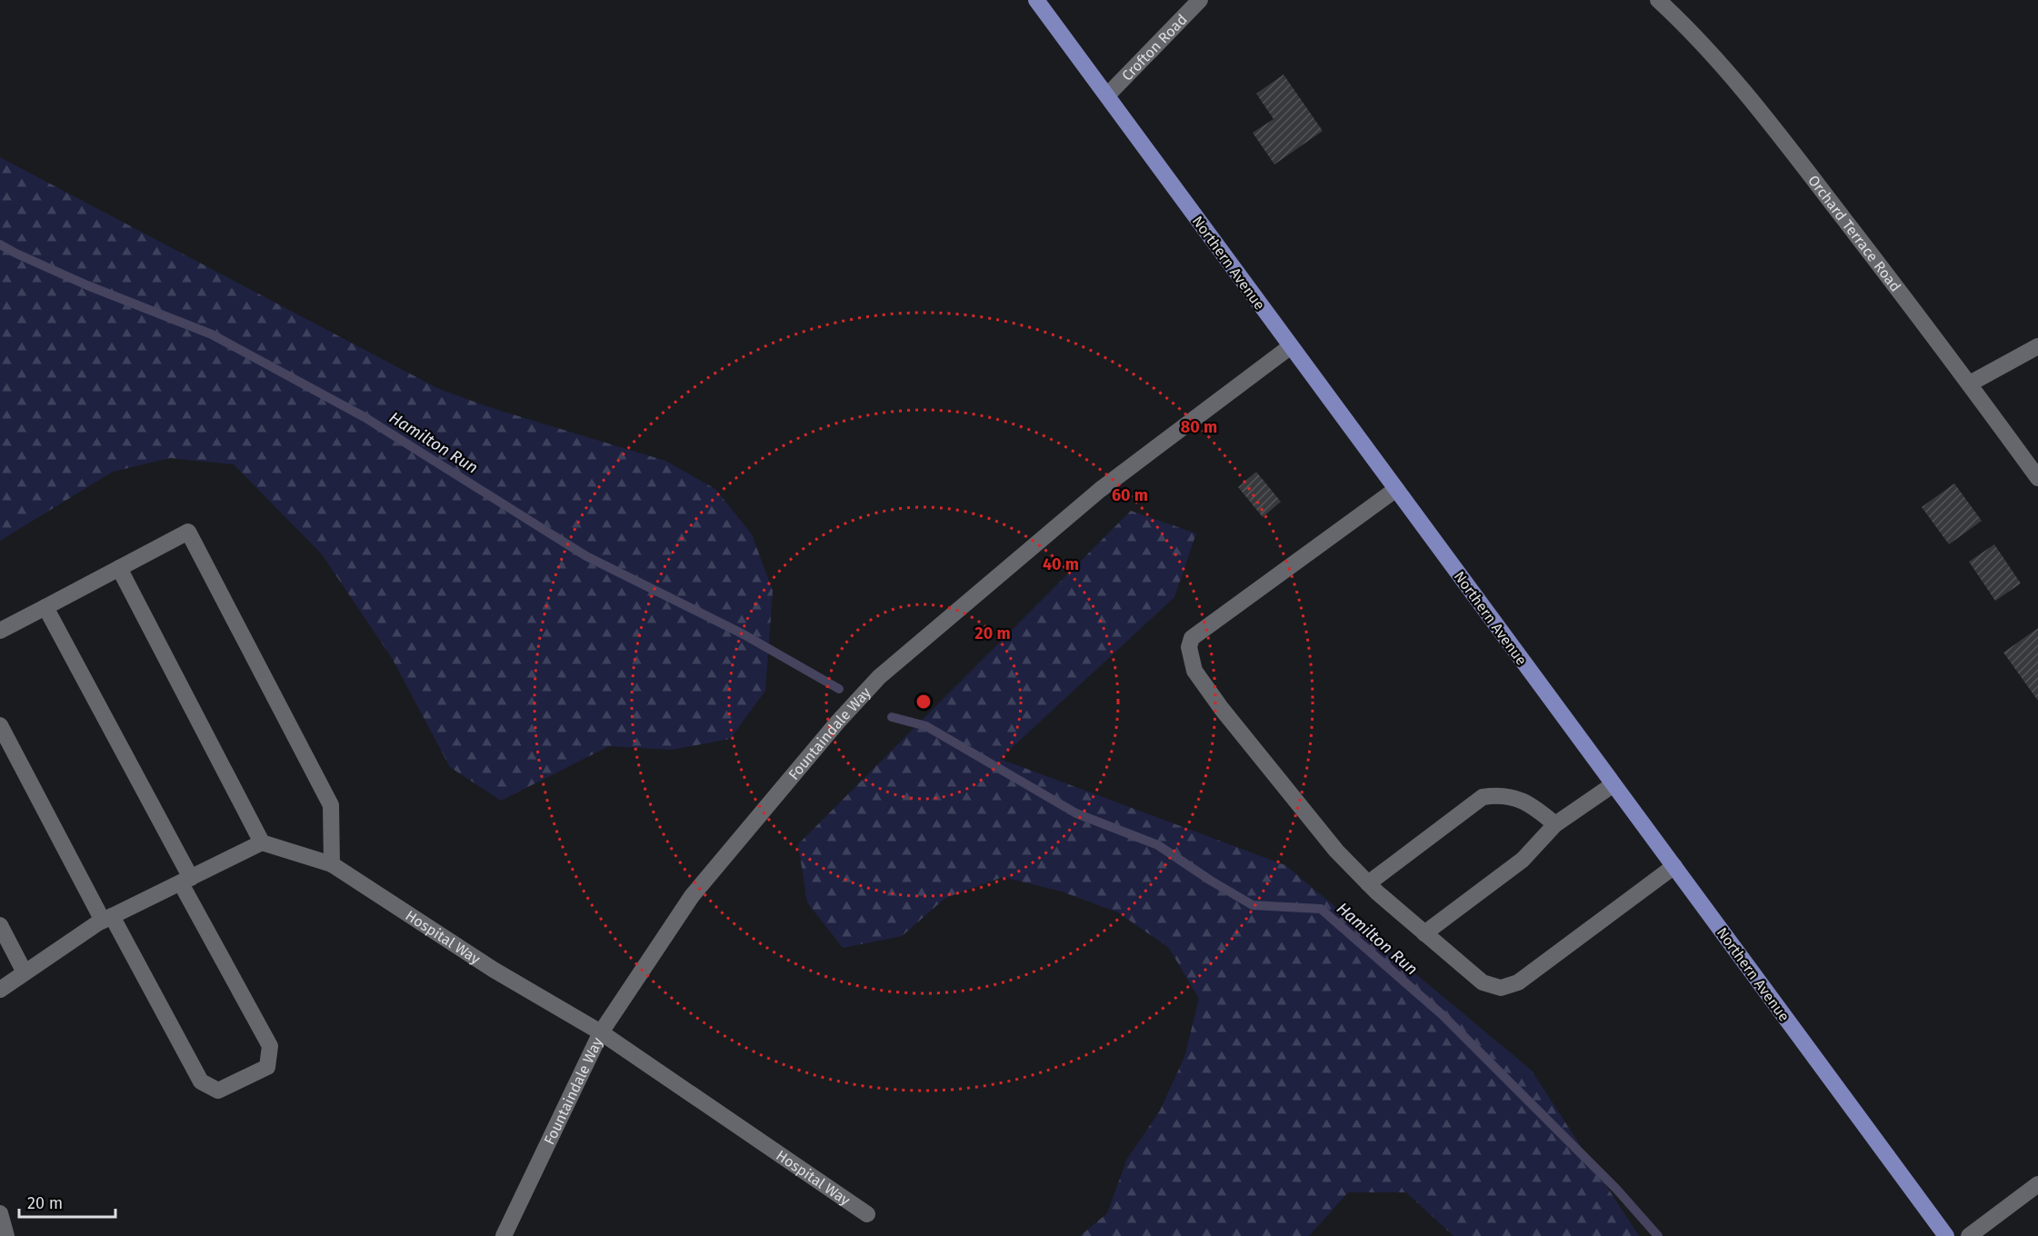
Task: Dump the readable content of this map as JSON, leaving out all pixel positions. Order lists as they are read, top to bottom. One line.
{"streets":{"main road":["Northern Avenue"],"street":["Crofton Road","Orchard Terrace Road","Fountaindale Way","Hospital Way"]},"crossings":[["Crofton Road","Northern Avenue"],["Northern Avenue","Fountaindale Way"],["Fountaindale Way","Hospital Way"]],"water":["Hamilton Run"],"scale_bar":"20 m","rings":["80 m","60 m","40 m","20 m"]}
